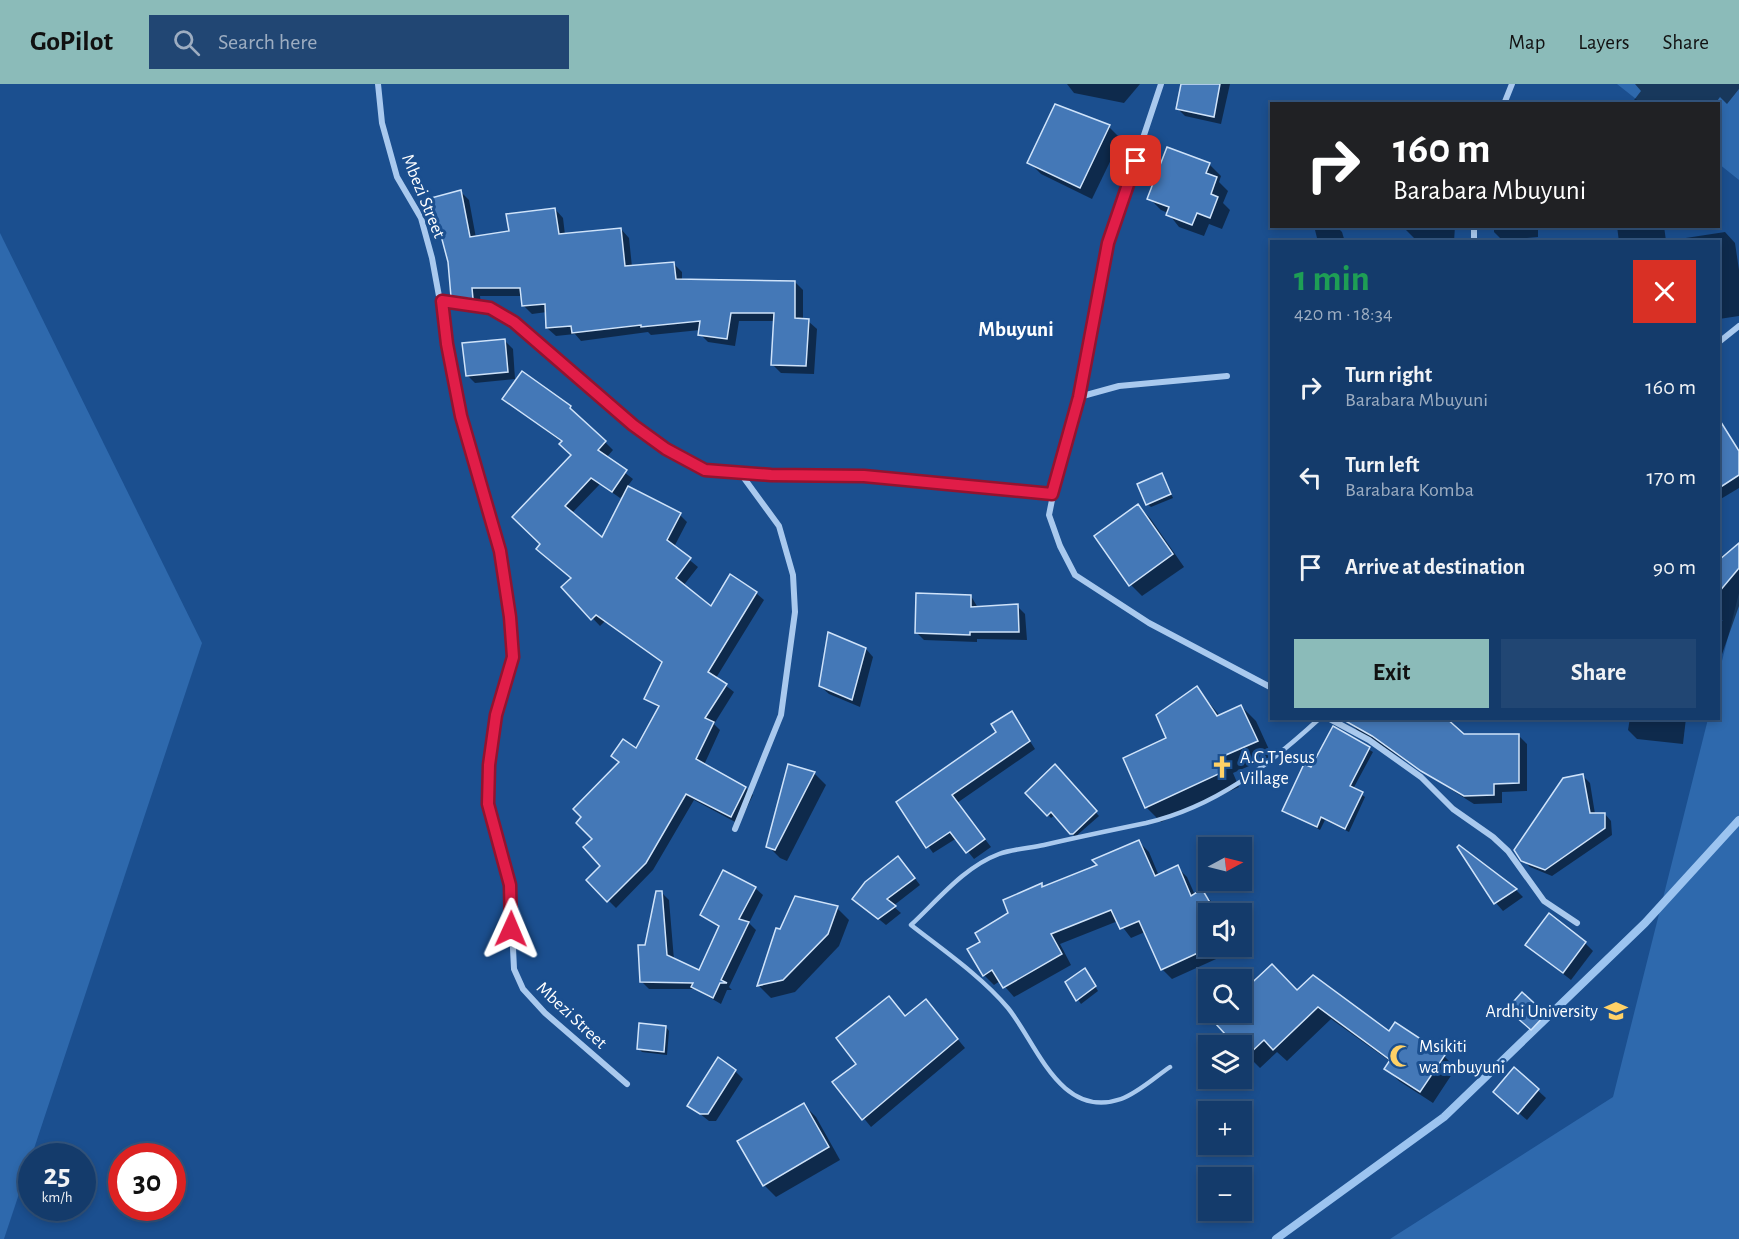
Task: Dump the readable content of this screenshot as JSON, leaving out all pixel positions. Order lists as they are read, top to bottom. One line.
{"streets":{"street":["Mbezi Street"]},"districts":["Mbuyuni"],"places":{"church":["A.G.T Jesus Village"],"school or university":["Ardhi University"],"mosque":["Msikiti wa mbuyuni"]},"north":"right","page":{"header":"GoPilot","search":"Search here","nav":["Map","Layers","Share"],"turn":["160 m","Barabara Mbuyuni"],"heading":["1 min","420 m · 18:34"],"list":[{"name":"Turn right","note":"Barabara Mbuyuni","value":"160 m"},{"name":"Turn left","note":"Barabara Komba","value":"170 m"},{"name":"Arrive at destination","value":"90 m"}],"buttons":["Exit","Share"],"map_buttons":["+","−"],"speed":"25 km/h","limit":"30"}}
